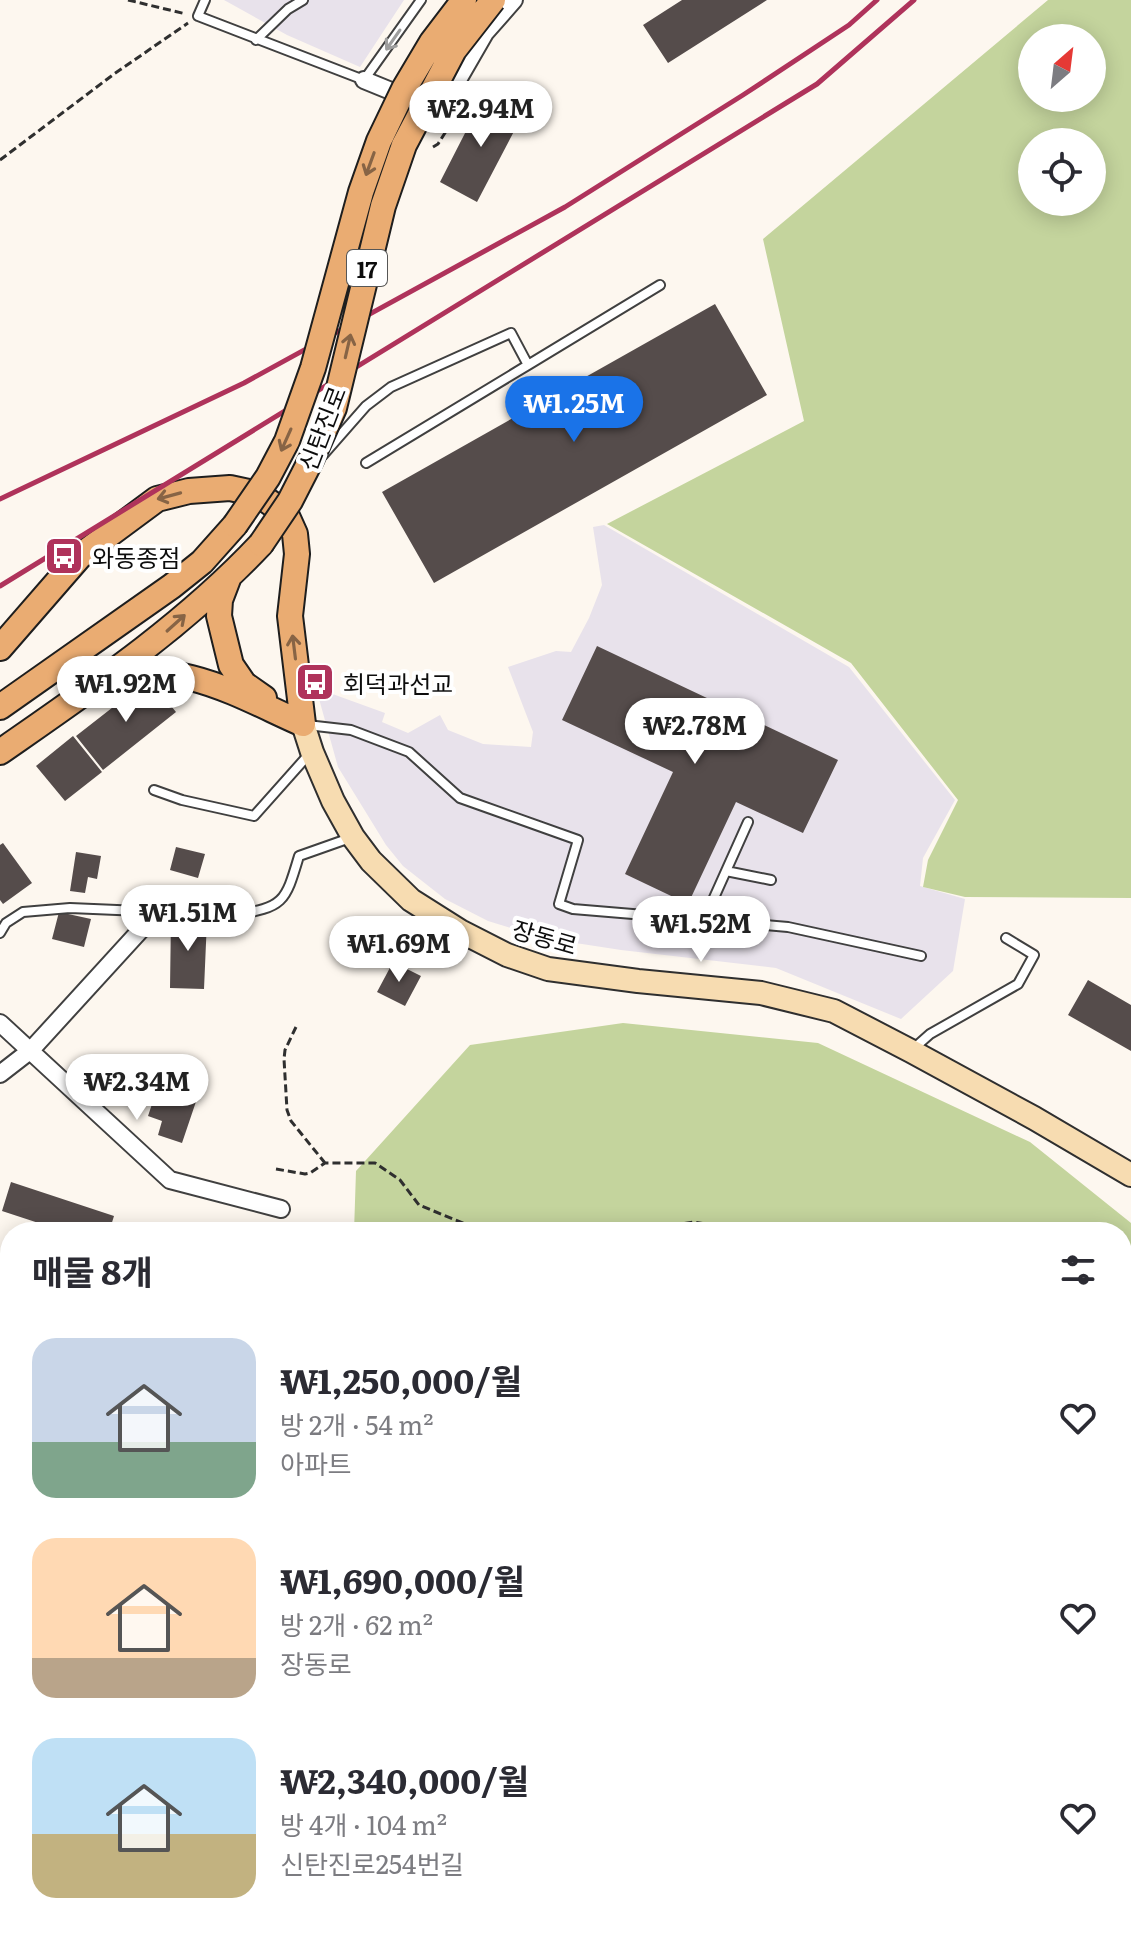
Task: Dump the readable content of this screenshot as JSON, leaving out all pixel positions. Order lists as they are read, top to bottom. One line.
{"streets":{"main road":["17","신탄진로"],"street":["장동로"]},"places":{"bus stop":["와동종점","회덕과선교"]},"north":"top right","page":{"price":["₩2.94M","₩1.25M","₩1.92M","₩2.78M","₩1.51M","₩1.52M","₩1.69M","₩2.34M"],"heading":"매물 8개","list":[{"name":"₩1,250,000/월","note":"방 2개 · 54 m² · 아파트"},{"name":"₩1,690,000/월","note":"방 2개 · 62 m² · 장동로"},{"name":"₩2,340,000/월","note":"방 4개 · 104 m² · 신탄진로254번길"}]}}
